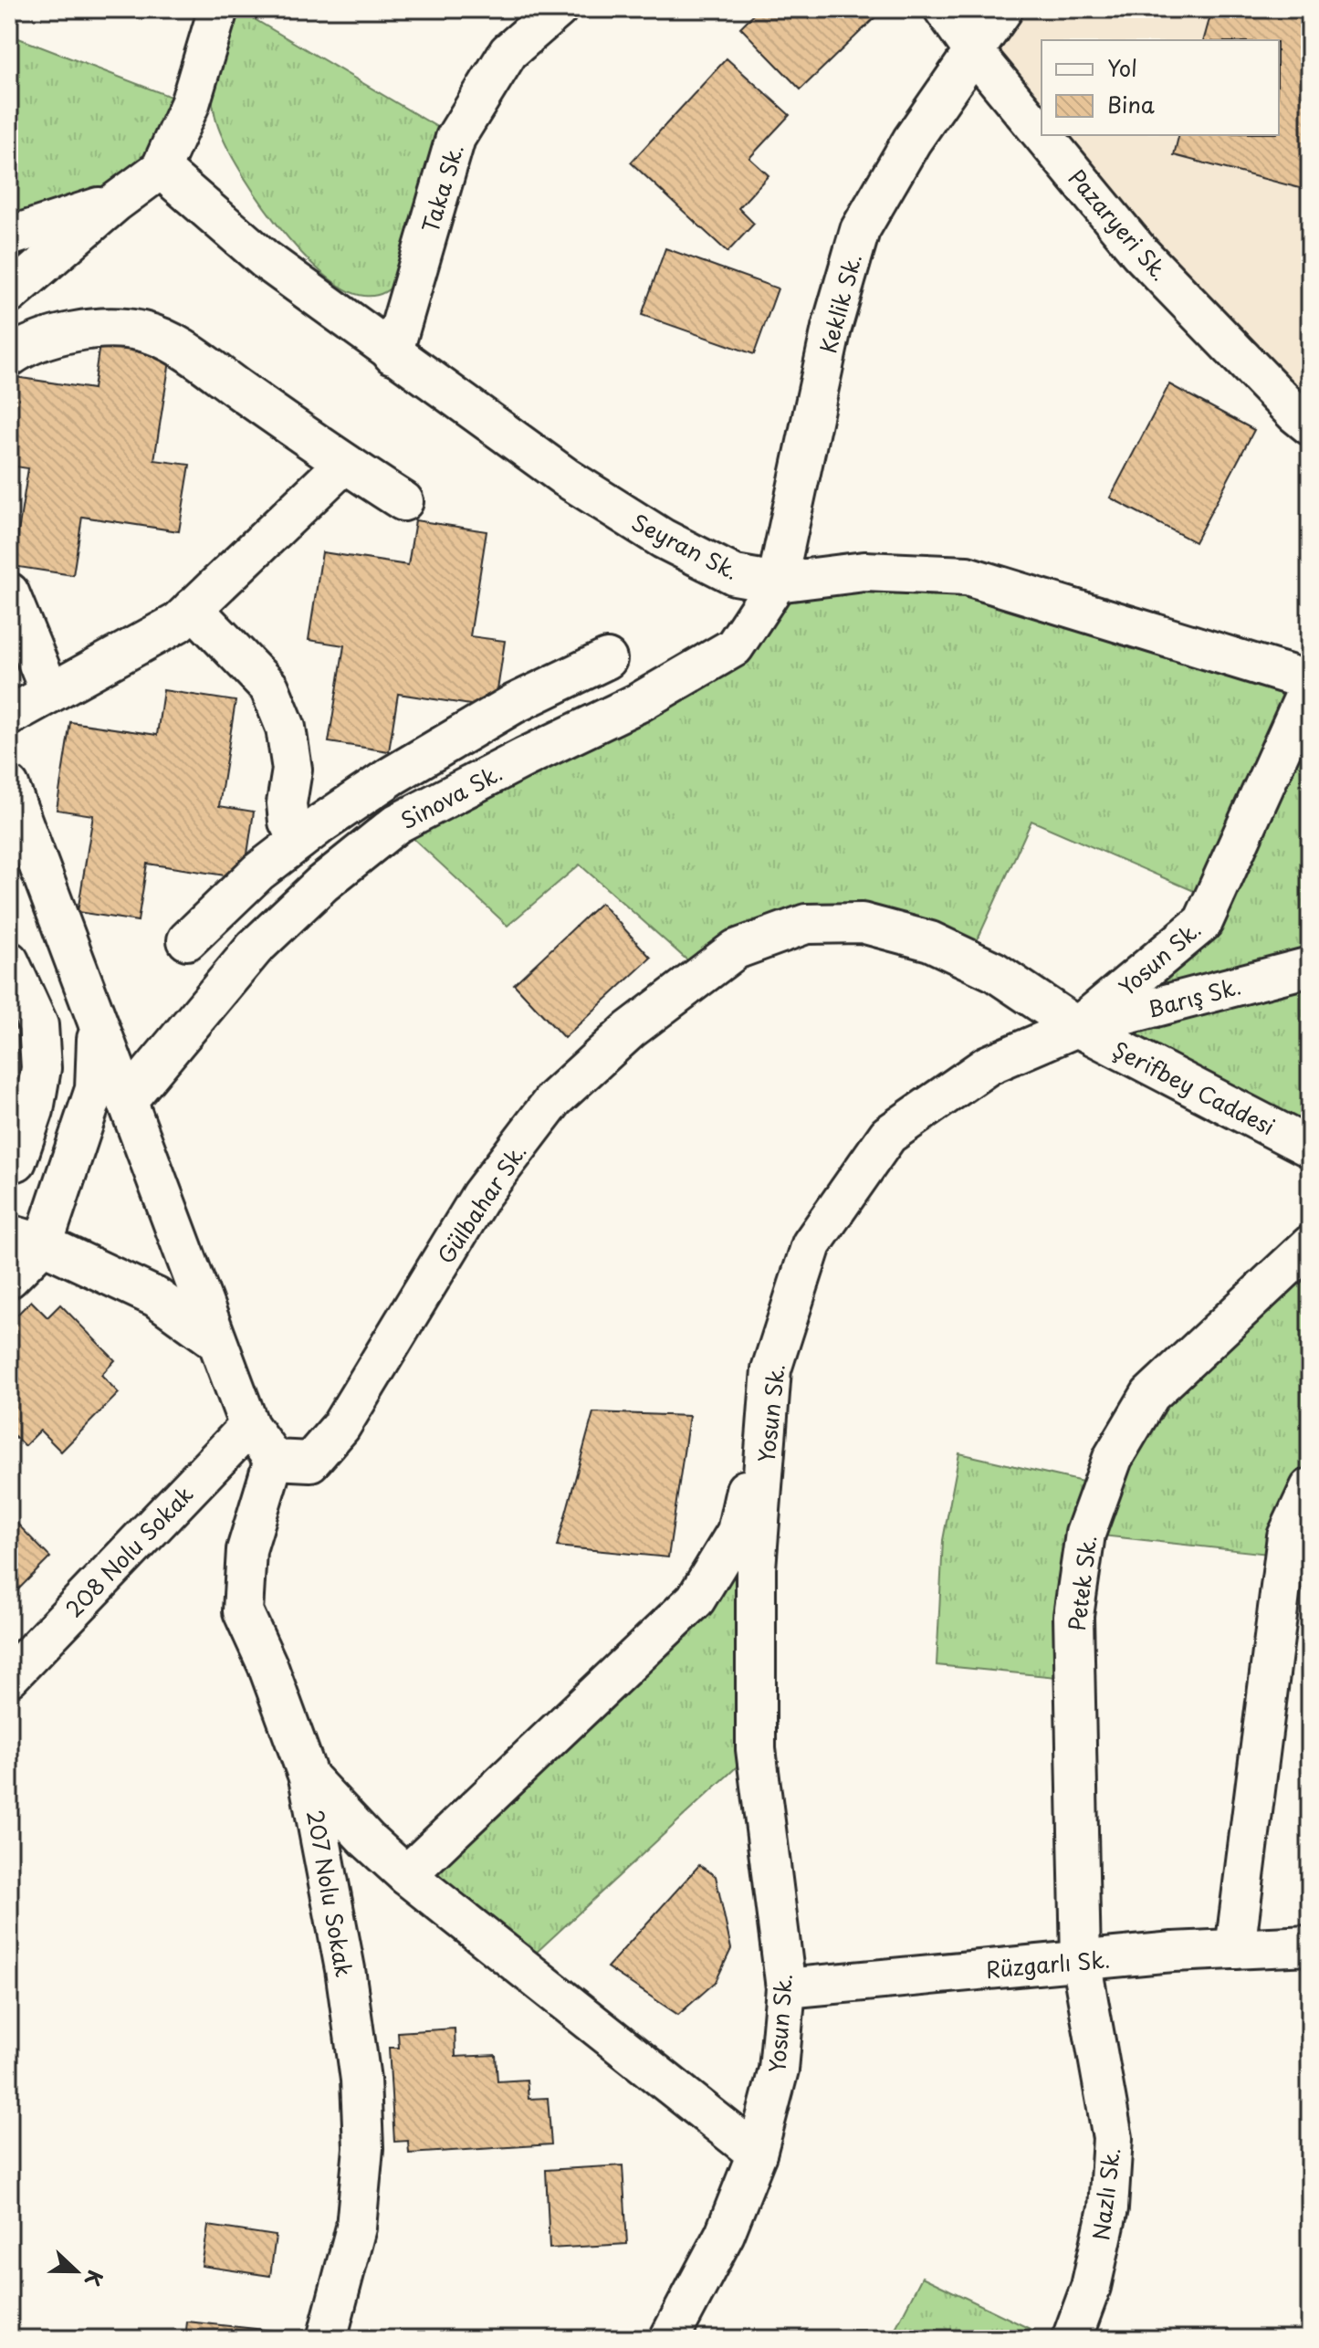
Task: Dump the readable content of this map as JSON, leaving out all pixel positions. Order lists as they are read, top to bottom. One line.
{"streets":{"street":["Taka Sk.","Pazaryeri Sk.","Keklik Sk.","Seyran Sk.","Sinova Sk.","Yosun Sk.","Barış Sk.","Şerifbey Caddesi","Gülbahar Sk.","208 Nolu Sokak","Petek Sk.","207 Nolu Sokak","Rüzgarlı Sk.","Nazlı Sk."]},"crossings":[["Taka Sk.","Seyran Sk."],["Pazaryeri Sk.","Keklik Sk."],["Keklik Sk.","Seyran Sk."],["Keklik Sk.","Sinova Sk."],["Seyran Sk.","Sinova Sk."],["Seyran Sk.","Yosun Sk."],["Yosun Sk.","Barış Sk."],["Yosun Sk.","Şerifbey Caddesi"],["Yosun Sk.","Gülbahar Sk."],["Yosun Sk.","Rüzgarlı Sk."],["Barış Sk.","Şerifbey Caddesi"],["Barış Sk.","Gülbahar Sk."],["Şerifbey Caddesi","Gülbahar Sk."],["Gülbahar Sk.","207 Nolu Sokak"],["Petek Sk.","Rüzgarlı Sk."],["Petek Sk.","Nazlı Sk."],["Rüzgarlı Sk.","Nazlı Sk."]],"legend":["Yol","Bina"],"north":"right"}
